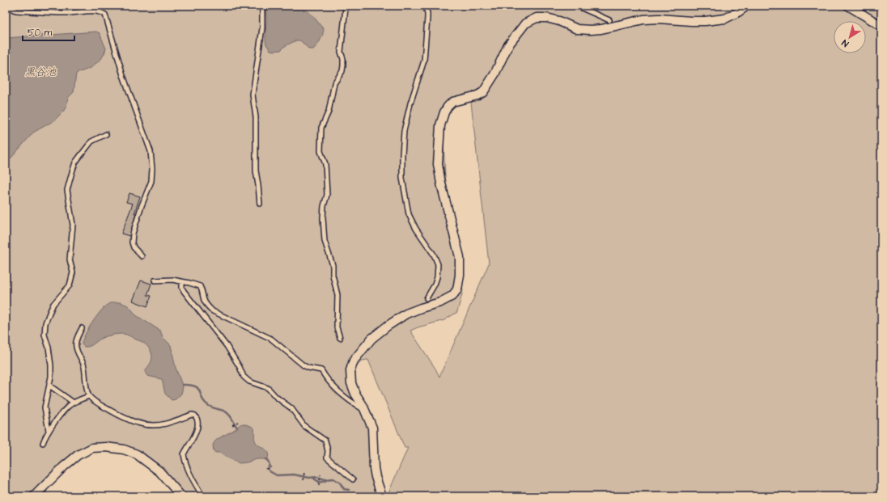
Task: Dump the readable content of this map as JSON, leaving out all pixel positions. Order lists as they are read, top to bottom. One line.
{"water":["黒谷池"],"scale_bar":"50 m","north":"bottom left"}
